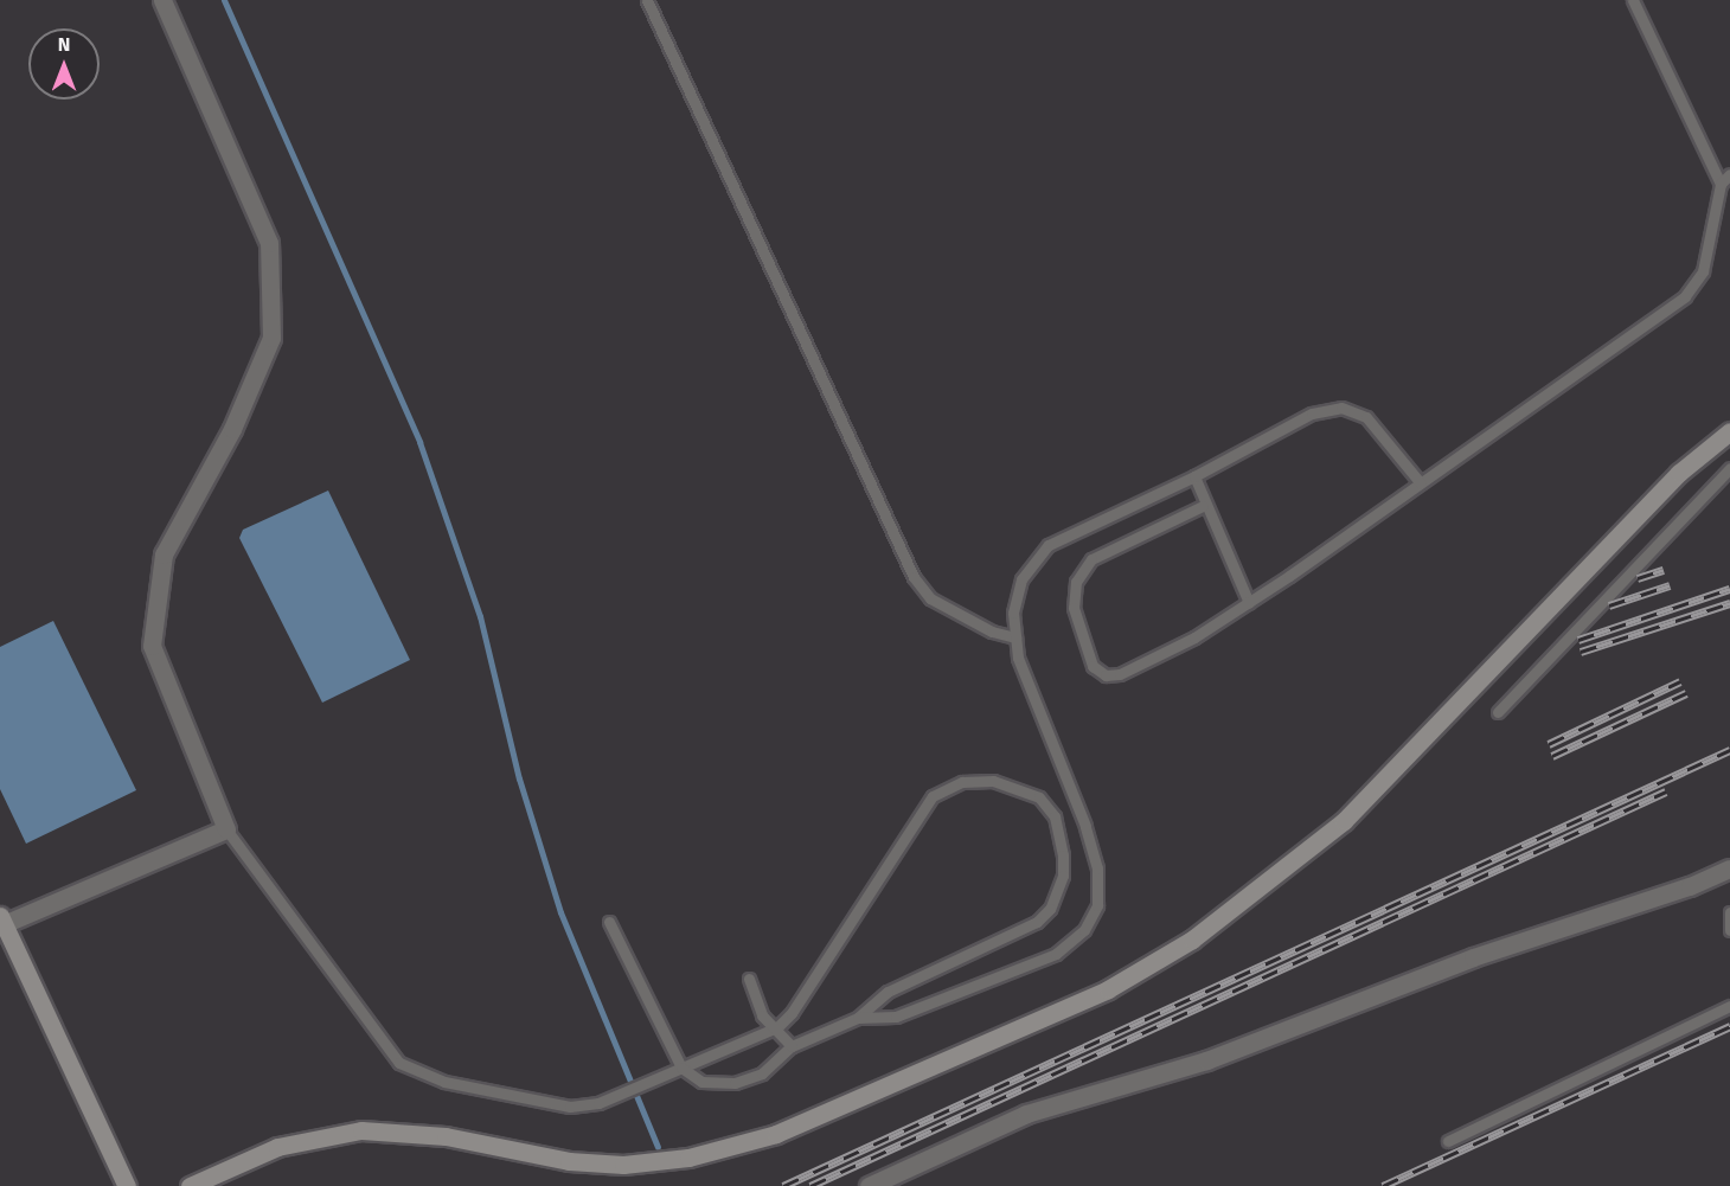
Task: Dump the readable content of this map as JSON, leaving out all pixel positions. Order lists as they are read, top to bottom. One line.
{"north":"top"}
